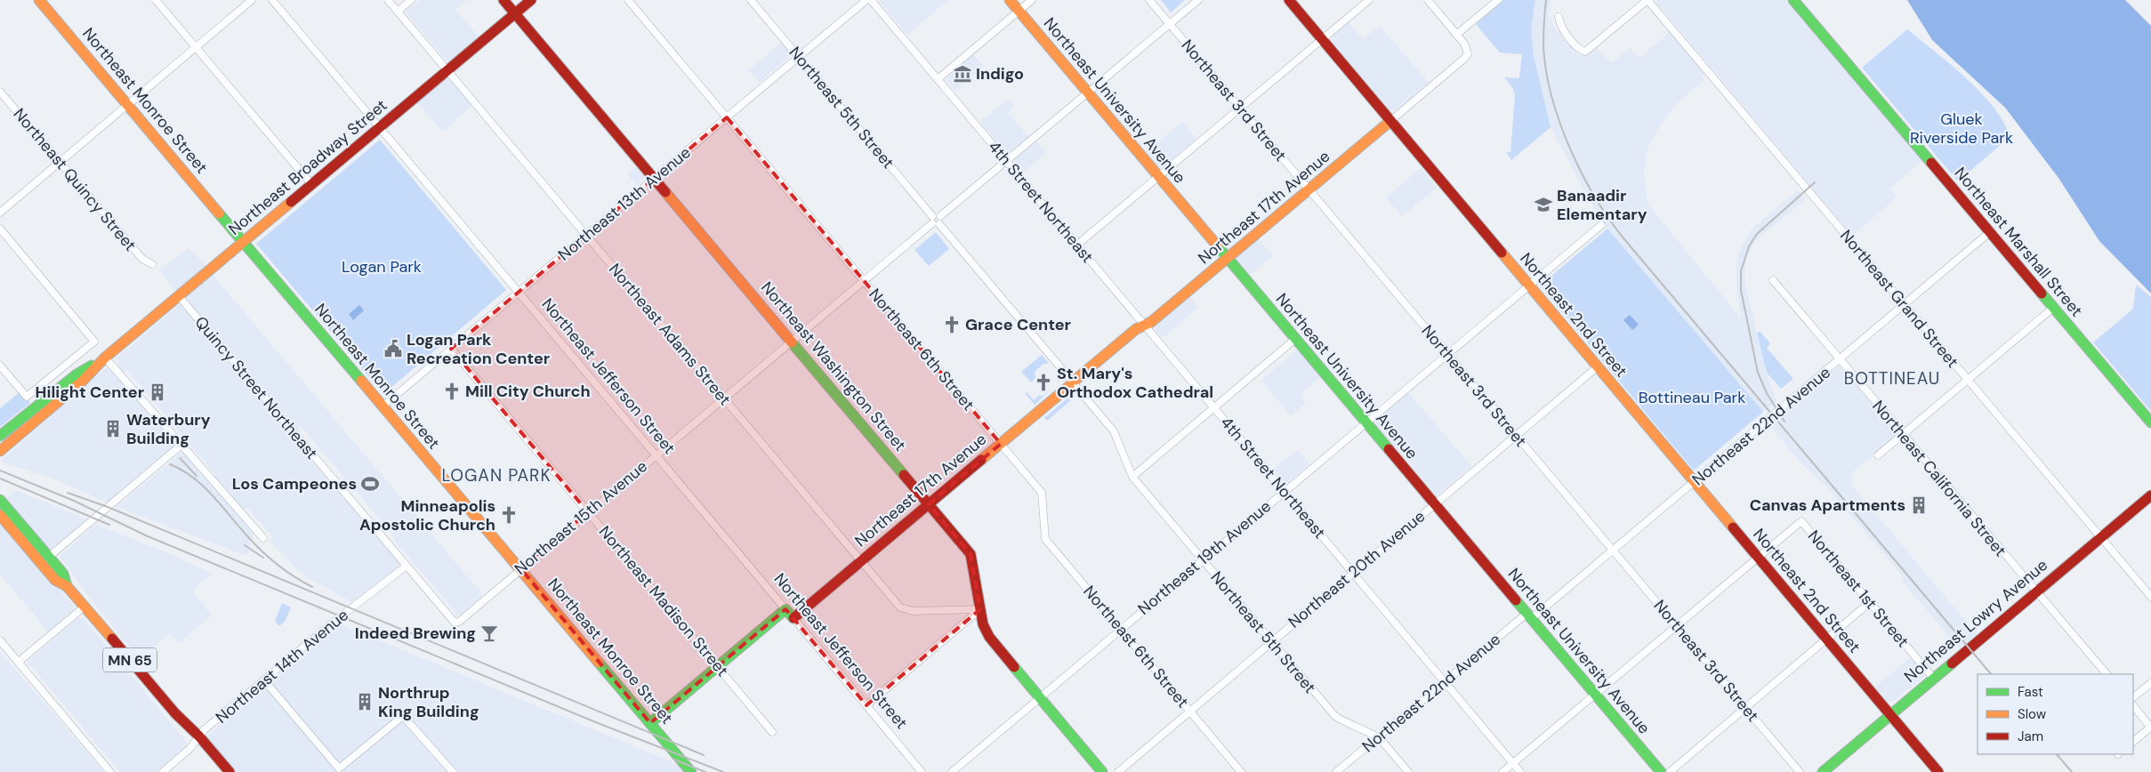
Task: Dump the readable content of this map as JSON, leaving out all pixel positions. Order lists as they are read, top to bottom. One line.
{"streets":{"street":["Northeast Monroe Street","Northeast University Avenue","Northeast 3rd Street","Northeast 5th Street","Northeast Broadway Street","Northeast Quincy Street","4th Street Northeast","Northeast 13th Avenue","Northeast 17th Avenue","Northeast Marshall Street","Northeast Grand Street","Northeast 2nd Street","Northeast Adams Street","Northeast 6th Street","Northeast Washington Street","Northeast Jefferson Street","Quincy Street Northeast","Northeast 22nd Avenue","Northeast California Street","Northeast 15th Avenue","Northeast 19th Avenue","Northeast 20th Avenue","Northeast 1st Street","Northeast Madison Street","Northeast Lowry Avenue","MN 65","Northeast 14th Avenue"]},"crossings":[["Northeast Monroe Street","Northeast Broadway Street"],["Northeast Monroe Street","Northeast 13th Avenue"],["Northeast Monroe Street","Northeast 15th Avenue"],["Northeast University Avenue","Northeast 17th Avenue"],["Northeast University Avenue","Northeast 22nd Avenue"],["Northeast University Avenue","Northeast 19th Avenue"],["Northeast University Avenue","Northeast 20th Avenue"],["Northeast 3rd Street","Northeast 17th Avenue"],["Northeast 3rd Street","Northeast 22nd Avenue"],["Northeast 3rd Street","Northeast 19th Avenue"],["Northeast 3rd Street","Northeast 20th Avenue"],["Northeast 5th Street","Northeast 13th Avenue"],["Northeast 5th Street","Northeast 17th Avenue"],["Northeast 5th Street","Northeast 22nd Avenue"],["Northeast 5th Street","Northeast 15th Avenue"],["Northeast 5th Street","Northeast 19th Avenue"],["Northeast 5th Street","Northeast 20th Avenue"],["Northeast Broadway Street","Northeast Adams Street"],["Northeast Broadway Street","Northeast Washington Street"],["Northeast Broadway Street","Northeast Jefferson Street"],["Northeast Broadway Street","Quincy Street Northeast"],["4th Street Northeast","Northeast 17th Avenue"],["4th Street Northeast","Northeast 22nd Avenue"],["4th Street Northeast","Northeast 19th Avenue"],["4th Street Northeast","Northeast 20th Avenue"],["Northeast 13th Avenue","Northeast Adams Street"],["Northeast 13th Avenue","Northeast 6th Street"],["Northeast 13th Avenue","Northeast Washington Street"],["Northeast 13th Avenue","Northeast Jefferson Street"],["Northeast 13th Avenue","Northeast Madison Street"],["Northeast 17th Avenue","Northeast 2nd Street"],["Northeast 17th Avenue","Northeast Adams Street"],["Northeast 17th Avenue","Northeast 6th Street"],["Northeast 17th Avenue","Northeast Washington Street"],["Northeast 17th Avenue","Northeast Jefferson Street"],["Northeast Marshall Street","Northeast 22nd Avenue"],["Northeast Grand Street","Northeast 22nd Avenue"],["Northeast Grand Street","Northeast Lowry Avenue"],["Northeast 2nd Street","Northeast 22nd Avenue"],["Northeast 2nd Street","Northeast 19th Avenue"],["Northeast 2nd Street","Northeast 20th Avenue"],["Northeast 2nd Street","Northeast 1st Street"],["Northeast 2nd Street","Northeast Lowry Avenue"],["Northeast Adams Street","Northeast Washington Street"],["Northeast Adams Street","Northeast 15th Avenue"],["Northeast 6th Street","Northeast 15th Avenue"],["Northeast 6th Street","Northeast 19th Avenue"],["Northeast 6th Street","Northeast 20th Avenue"],["Northeast Washington Street","Northeast 15th Avenue"],["Northeast Washington Street","Northeast 19th Avenue"],["Northeast Jefferson Street","Northeast 15th Avenue"],["Quincy Street Northeast","Northeast 15th Avenue"],["Quincy Street Northeast","Northeast 14th Avenue"],["Northeast 22nd Avenue","Northeast California Street"],["Northeast California Street","Northeast Lowry Avenue"],["Northeast 15th Avenue","Northeast Madison Street"],["Northeast 1st Street","Northeast Lowry Avenue"],["MN 65","Northeast 14th Avenue"]],"districts":["BOTTINEAU","LOGAN PARK"],"parks":["Gluek Riverside Park","Logan Park","Bottineau Park"],"places":{"museum":["Indigo"],"school or university":["Banaadir Elementary"],"church":["Grace Center","St. Mary's Orthodox Cathedral","Mill City Church","Minneapolis Apostolic Church"],"public building":["Logan Park Recreation Center"],"building":["Hilight Center","Waterbury Building","Canvas Apartments","Northrup King Building"],"sports":["Los Campeones"],"bar":["Indeed Brewing"]},"legend":["Fast","Slow","Jam"]}
